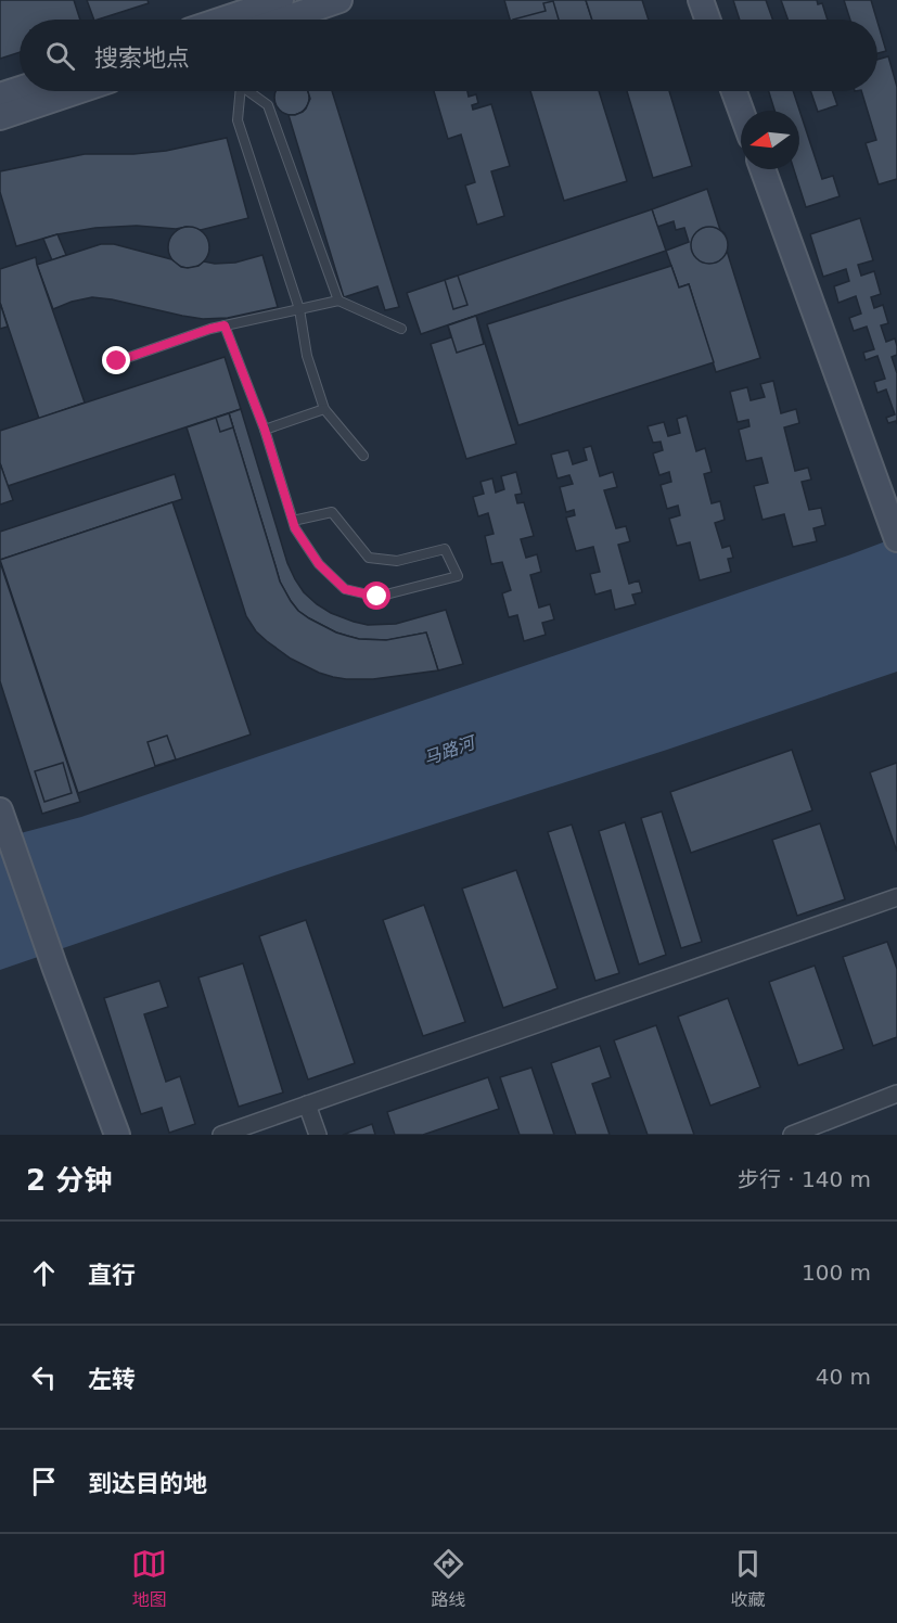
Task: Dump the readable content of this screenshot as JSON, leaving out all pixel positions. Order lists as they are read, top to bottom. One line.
{"water":["马路河"],"north":"left","page":{"search":"搜索地点","heading":["2 分钟","步行 · 140 m"],"list":[["直行","100 m"],["左转","40 m"],"到达目的地"],"nav":["地图","路线","收藏"]}}
